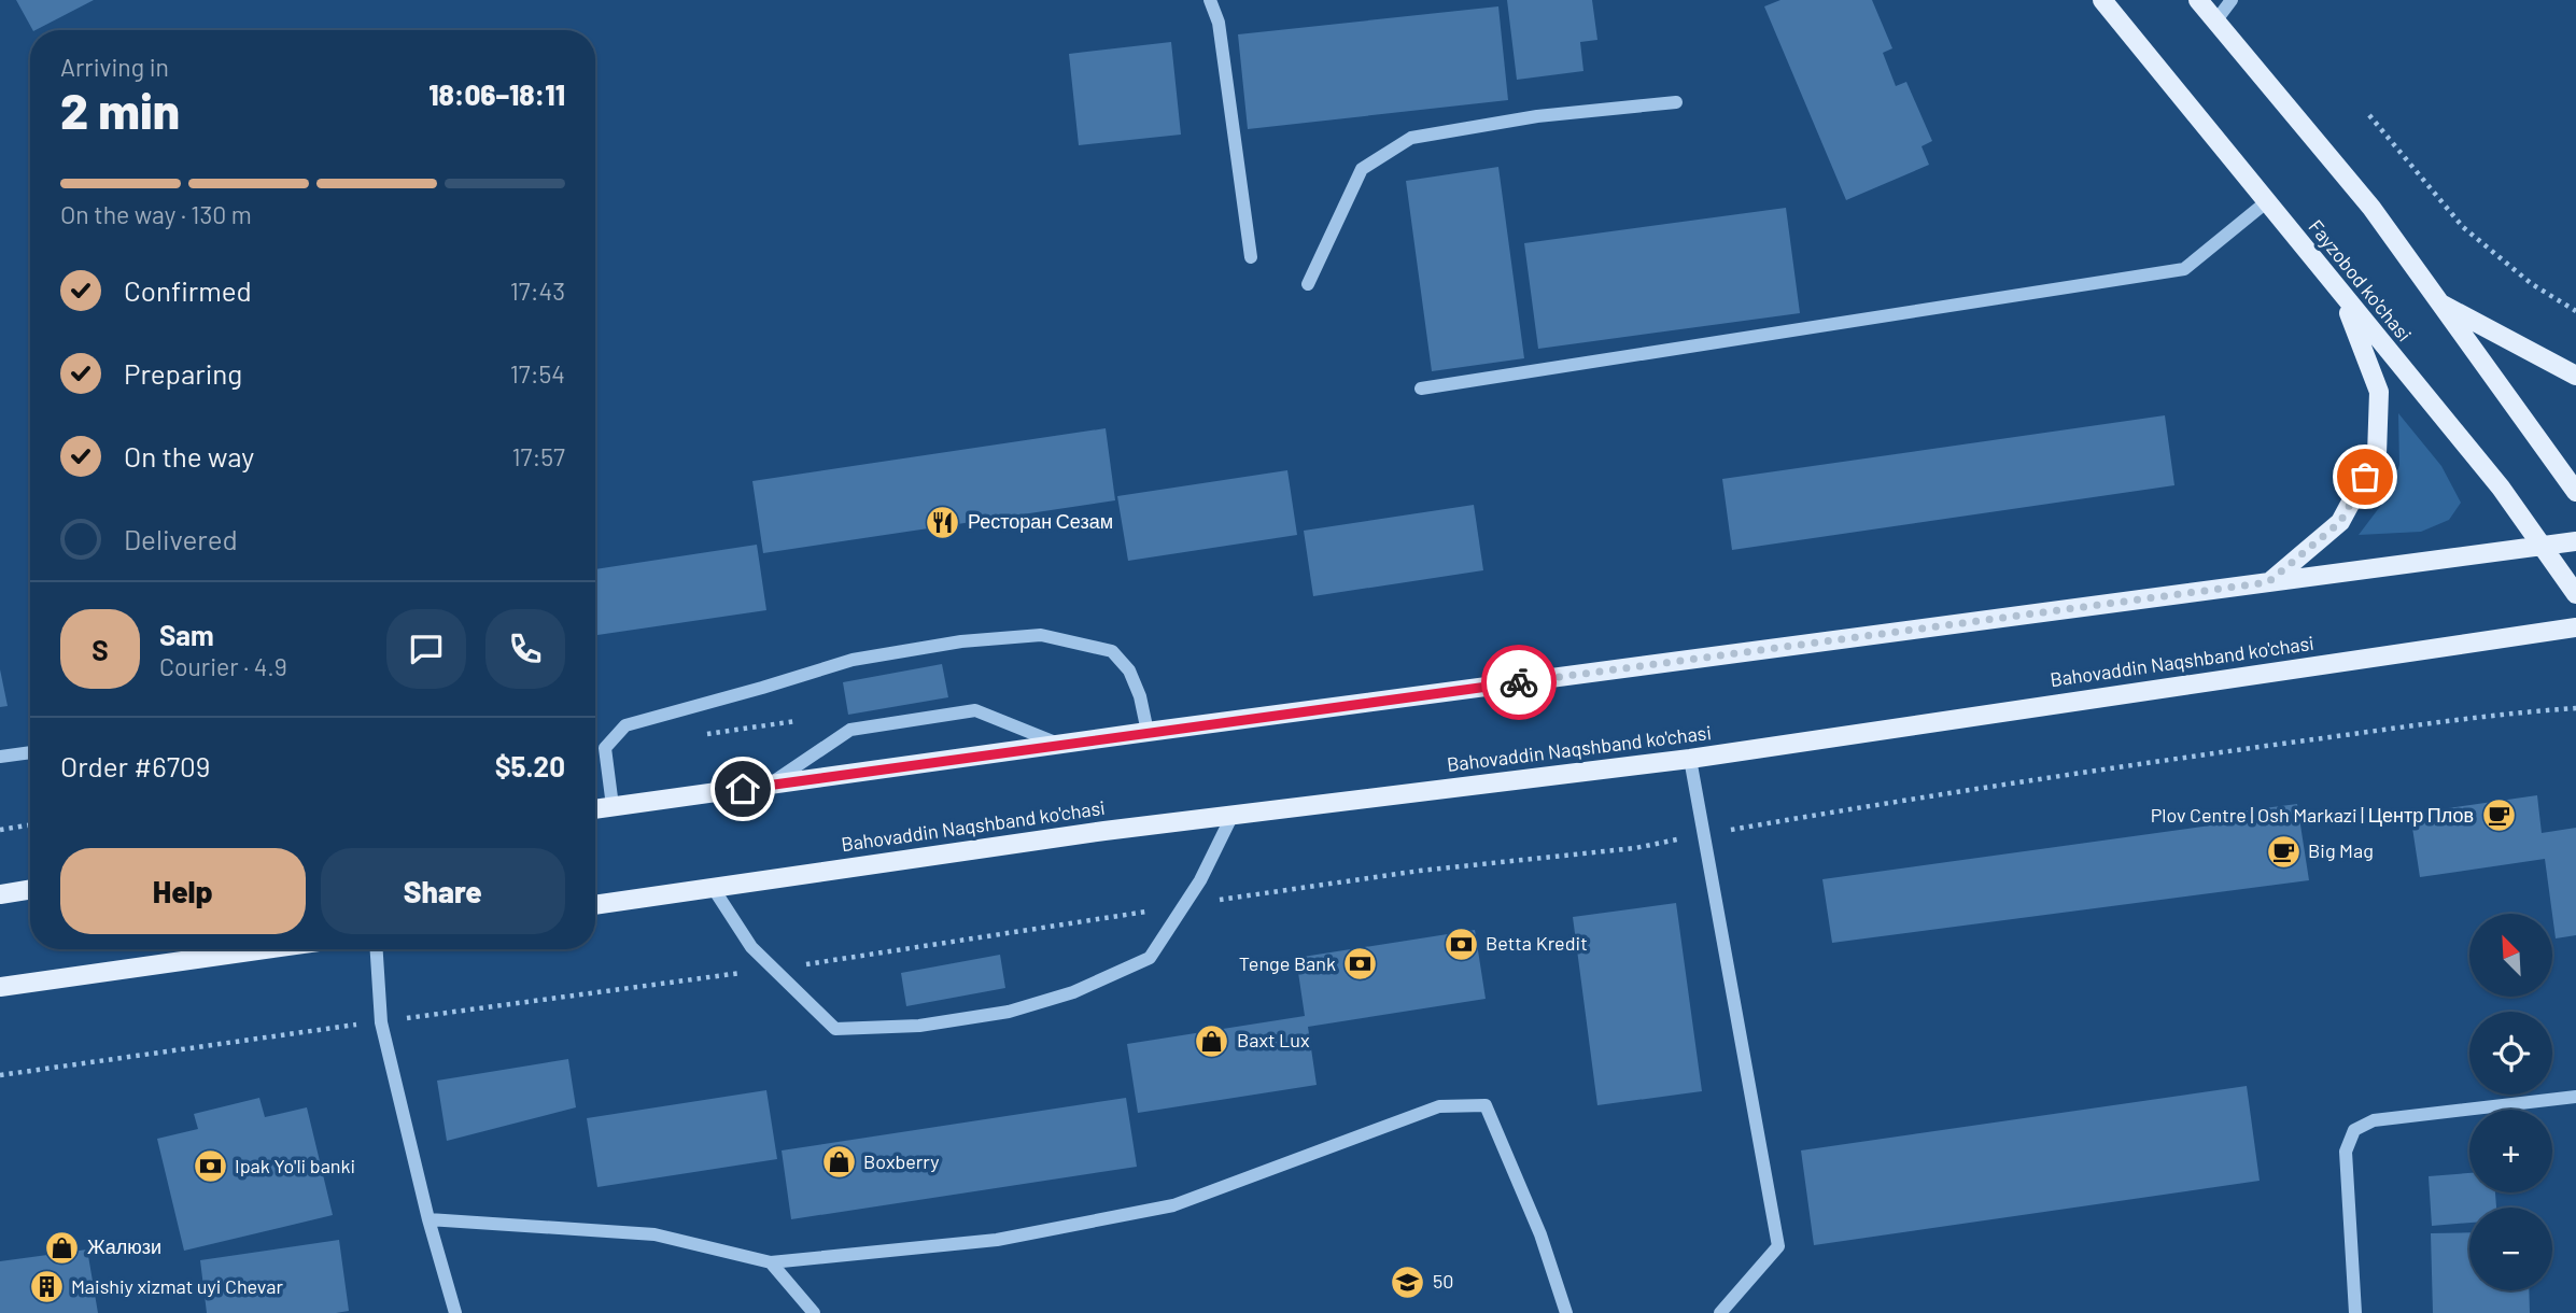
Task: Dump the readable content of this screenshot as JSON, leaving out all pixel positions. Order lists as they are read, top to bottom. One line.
{"streets":{"main road":["Fayzobod ko'chasi","Bahovaddin Naqshband ko'chasi"]},"places":{"restaurant":["Ресторан Сезам"],"cafe":["Plov Centre | Osh Markazi | Центр Плов","Big Mag"],"bank":["Betta Kredit","Tenge Bank","Ipak Yo'li banki"],"shop":["Baxt Lux","Boxberry","Жалюзи"],"school or university":["50"],"building":["Maishiy xizmat uyi Chevar"]},"north":"top left","page":{"heading":["2 min","Arriving in","18:06–18:11"],"panel":["Sam","Courier · 4.9","Order #6709","$5.20"],"bar":"On the way · 130 m","list":[["Confirmed","17:43"],["Preparing","17:54"],["On the way","17:57"],"Delivered"],"round":"S","buttons":["Help","Share"],"map_buttons":["+","−"]}}
